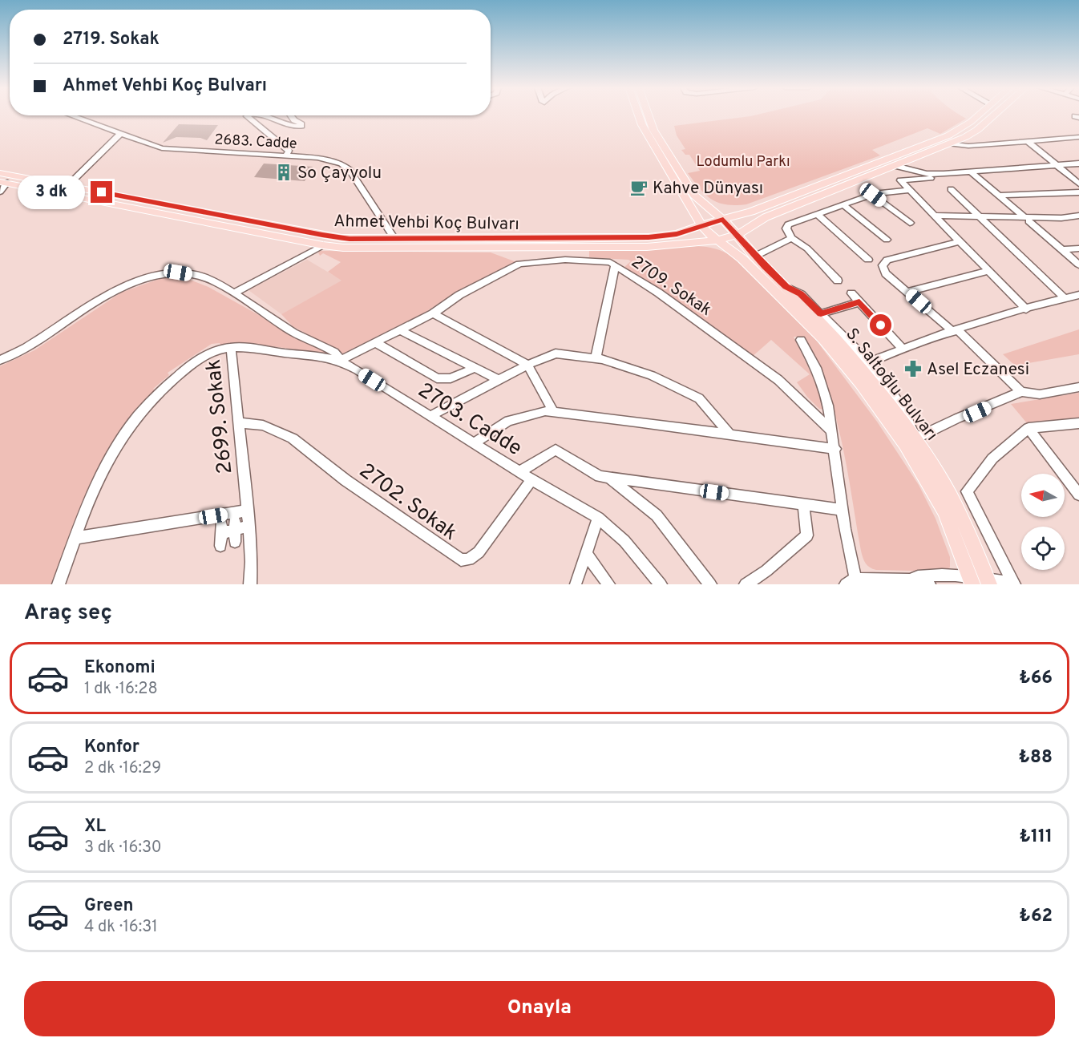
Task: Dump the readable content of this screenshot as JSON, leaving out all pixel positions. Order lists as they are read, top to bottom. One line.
{"streets":{"main road":["Ahmet Vehbi Koç Bulvarı","S. Saltoğlu Bulvarı"],"street":["2683. Cadde","2709. Sokak","2699. Sokak","2703. Cadde","2702. Sokak"]},"crossings":[["2683. Cadde","Ahmet Vehbi Koç Bulvarı"],["Ahmet Vehbi Koç Bulvarı","S. Saltoğlu Bulvarı"],["2709. Sokak","2703. Cadde"],["2699. Sokak","2703. Cadde"],["2699. Sokak","2702. Sokak"],["2703. Cadde","2702. Sokak"]],"parks":["Lodumlu Parkı"],"places":{"building":["So Çayyolu"],"cafe":["Kahve Dünyası"],"pharmacy":["Asel Eczanesi"]},"north":"left","page":{"banner":["2719. Sokak","Ahmet Vehbi Koç Bulvarı"],"bubble":"3 dk","heading":"Araç seç","list":[{"name":"Ekonomi","note":"1 dk · 16:28","value":"₺66"},{"name":"Konfor","note":"2 dk · 16:29","value":"₺88"},{"name":"XL","note":"3 dk · 16:30","value":"₺111"},{"name":"Green","note":"4 dk · 16:31","value":"₺62"}],"buttons":"Onayla"}}
